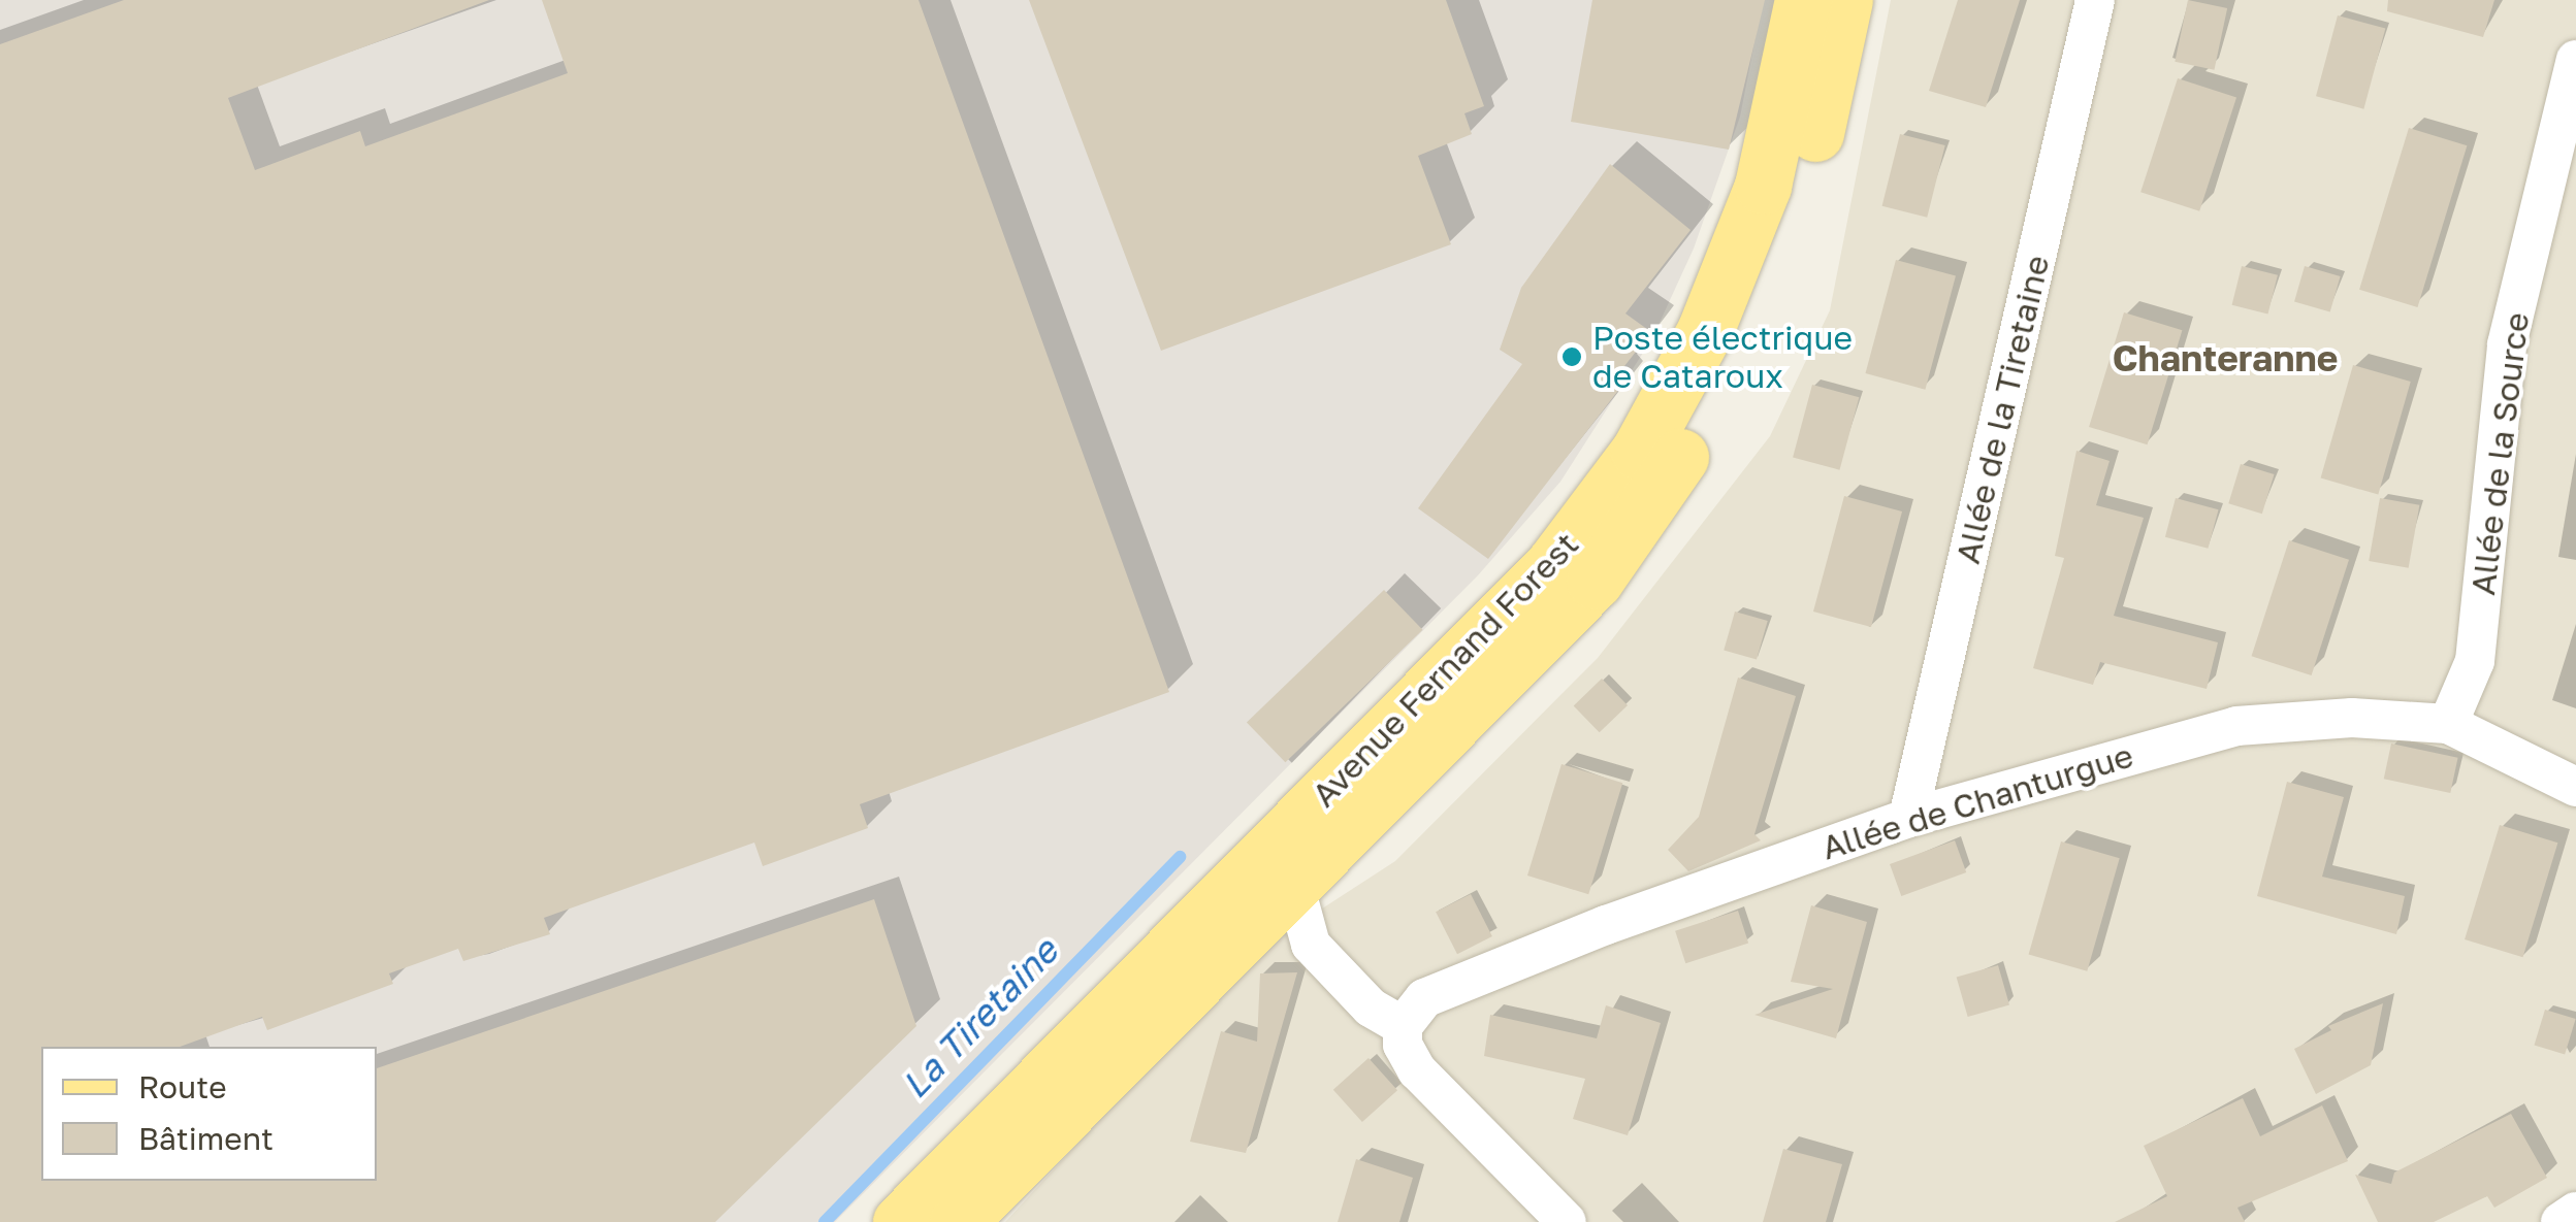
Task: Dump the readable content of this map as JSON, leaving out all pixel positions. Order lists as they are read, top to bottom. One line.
{"streets":{"main road":["Avenue Fernand Forest"],"street":["Allée de la Tiretaine","Allée de la Source","Allée de Chanturgue"]},"crossings":[["Allée de la Tiretaine","Allée de Chanturgue"],["Allée de la Source","Allée de Chanturgue"]],"districts":["Chanteranne"],"water":["La Tiretaine"],"places":["Poste électrique de Cataroux"],"legend":["Route","Bâtiment"]}
